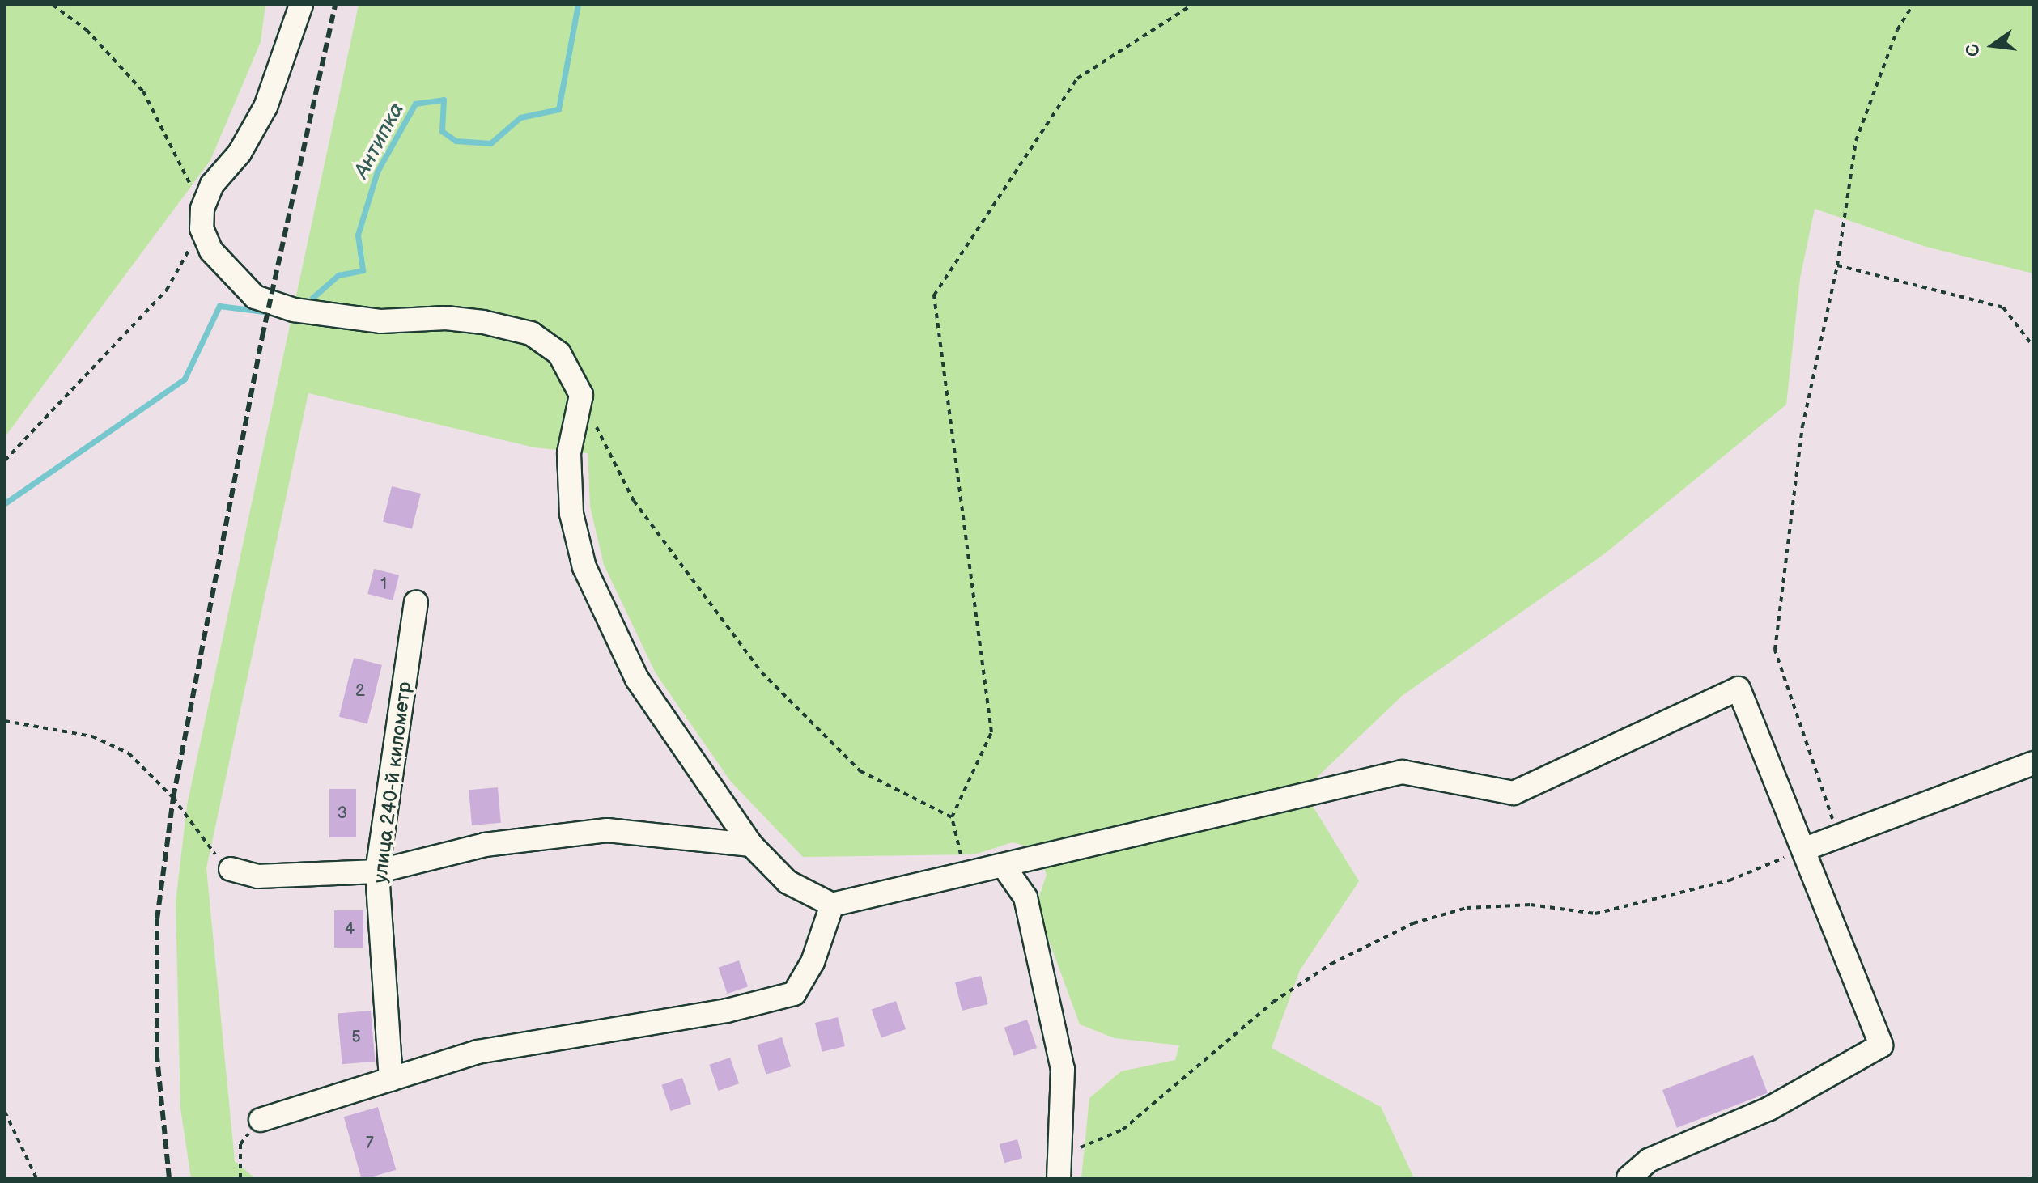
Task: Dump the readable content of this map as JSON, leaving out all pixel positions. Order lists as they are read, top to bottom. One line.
{"streets":{"street":["улица 240-й километр"]},"water":["Антипка"],"house_numbers":["1","2","3","4","5","7"],"north":"left"}
